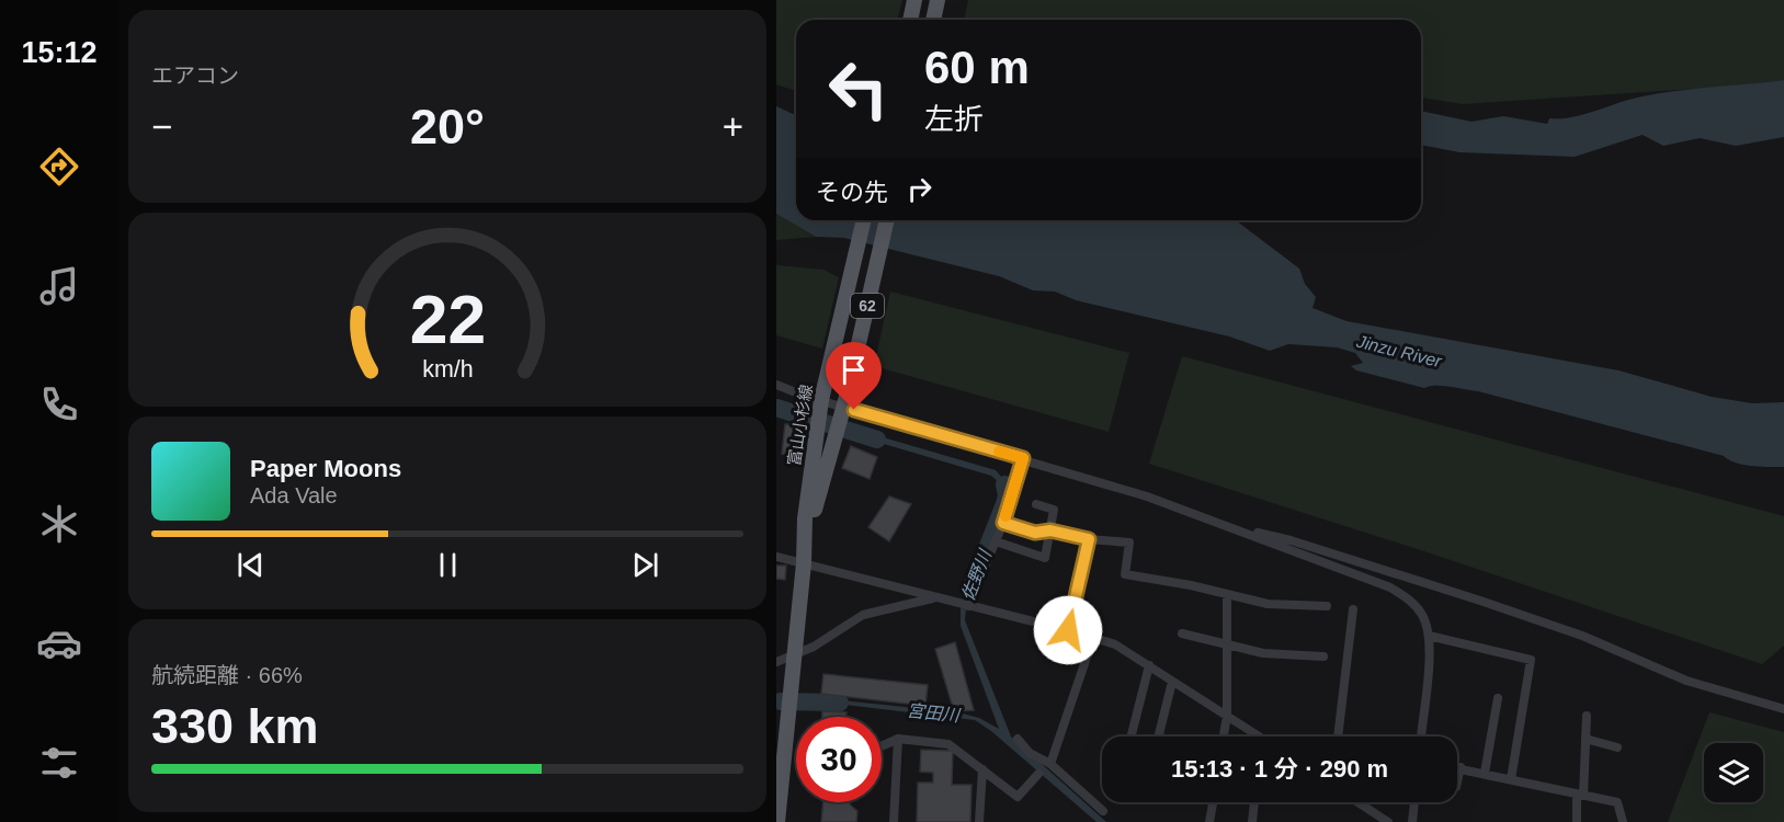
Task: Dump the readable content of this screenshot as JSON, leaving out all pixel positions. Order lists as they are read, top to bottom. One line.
{"streets":{"main road":["62","富山小杉線"]},"crossings":[["62","富山小杉線"]],"water":["Jinzu River","佐野川","宮田川"],"page":{"tabs":"15:12","tile":["エアコン",["航続距離 · 66%","330 km"]],"turn":["60 m","左折"],"heat":["−","20°","+"],"then":"その先","song":["Paper Moons","Ada Vale"],"limit":"30","trip":"15:13 · 1 分 · 290 m","gauge":["22","km/h"]}}
